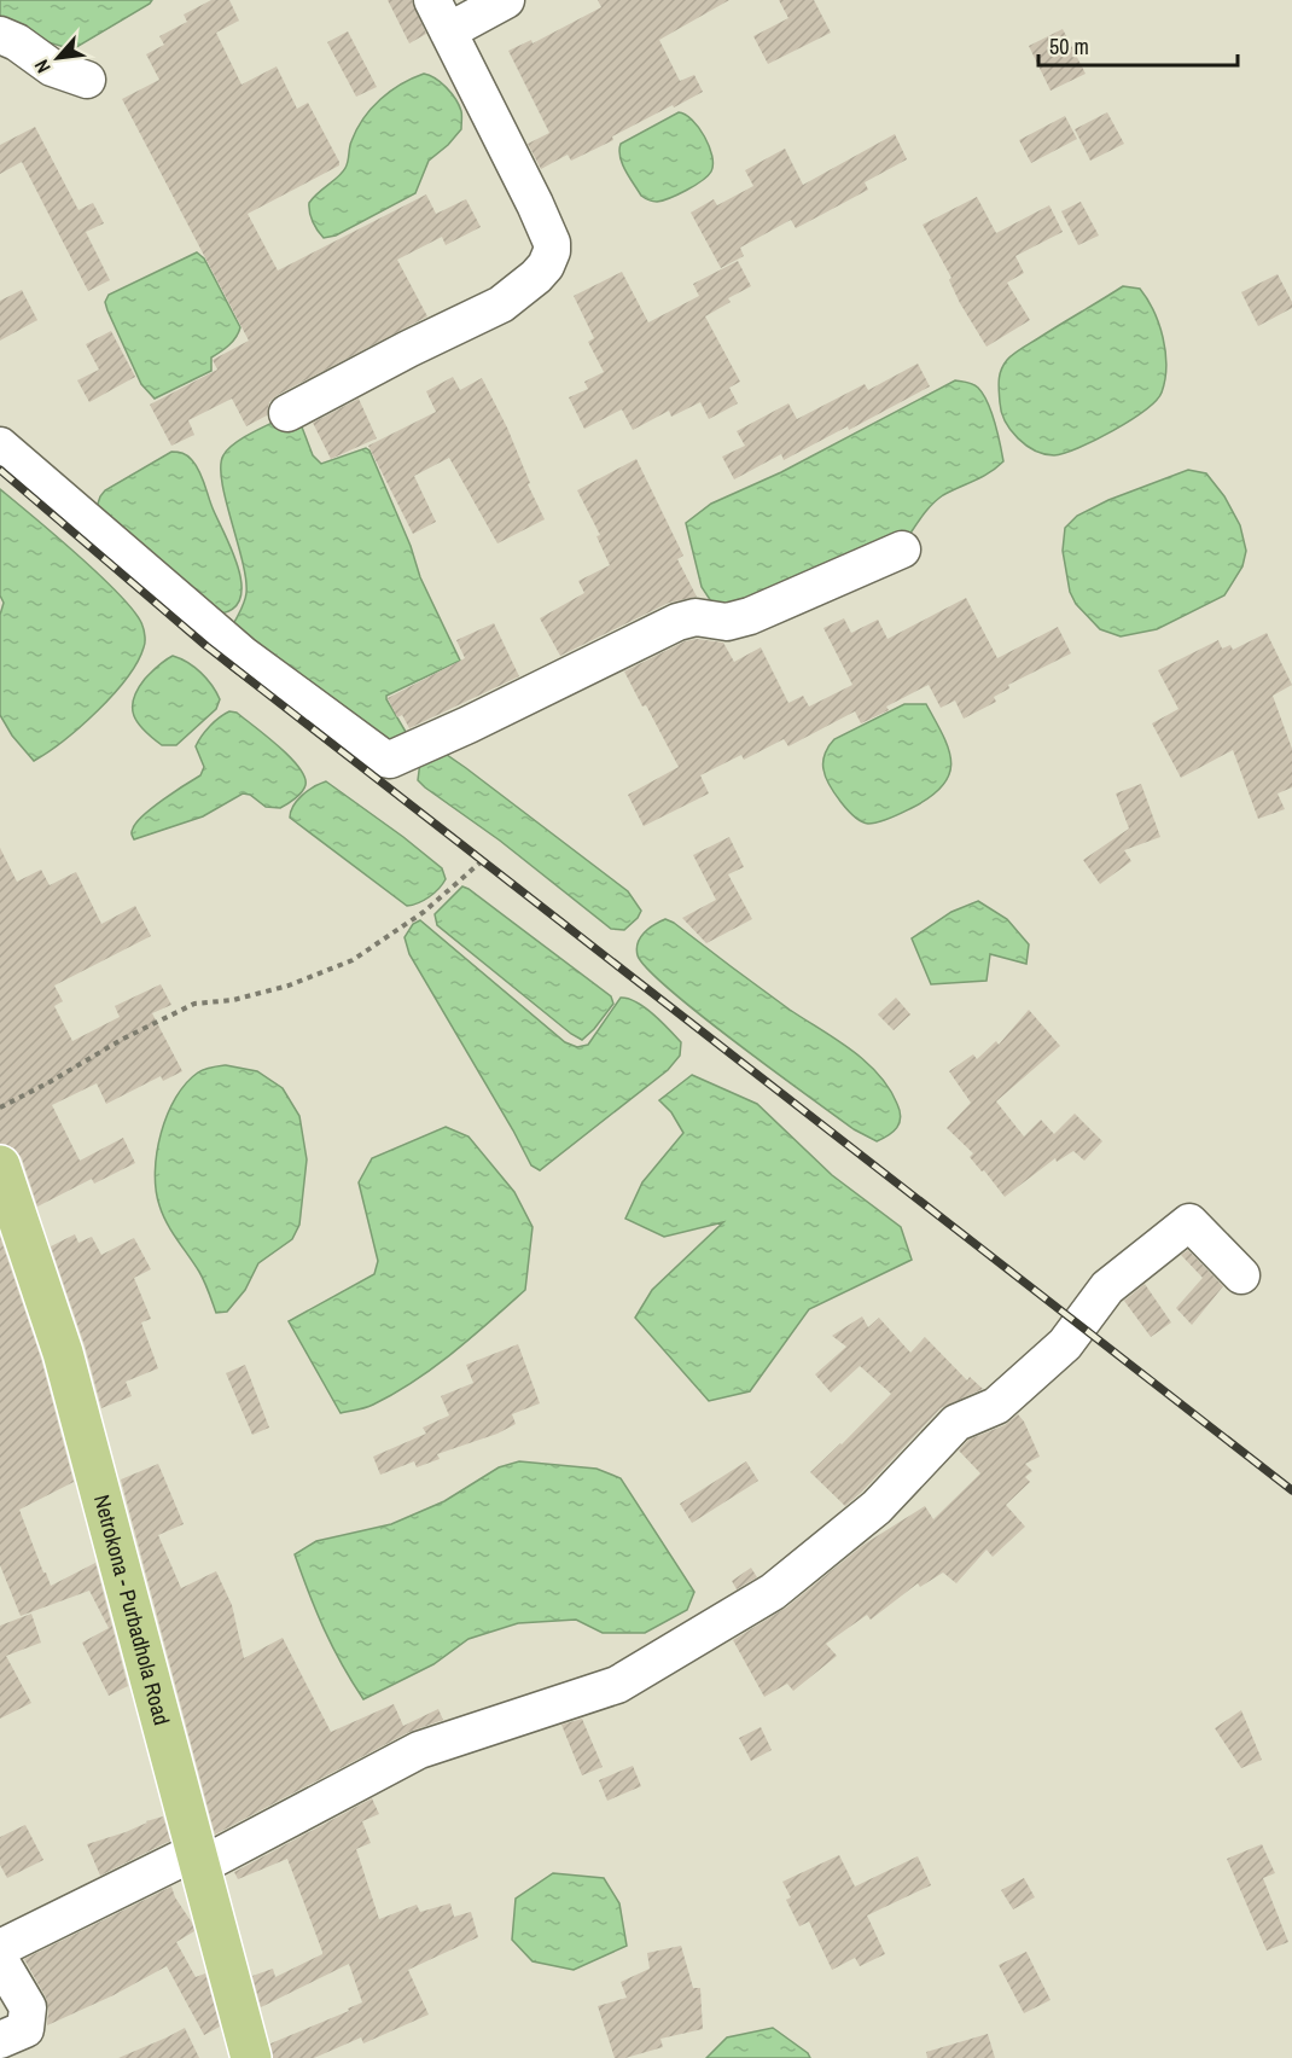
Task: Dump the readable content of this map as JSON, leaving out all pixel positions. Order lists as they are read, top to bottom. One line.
{"streets":{"main road":["Netrokona - Purbadhola Road"]},"scale_bar":"50 m","north":"bottom left"}
